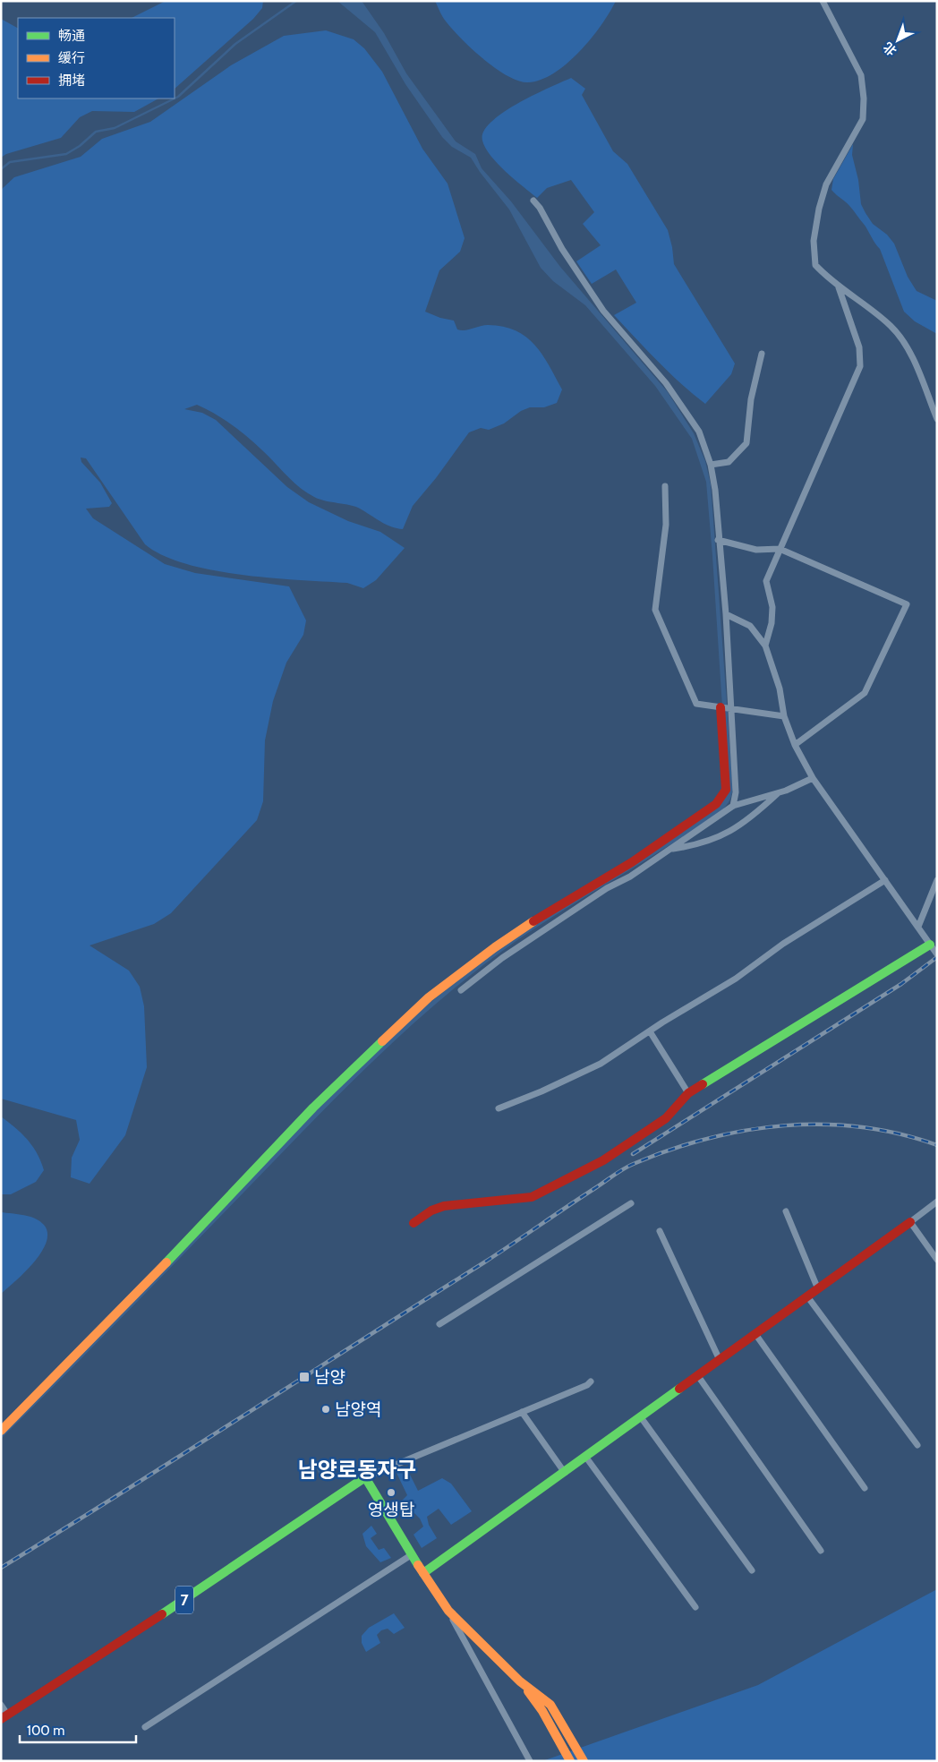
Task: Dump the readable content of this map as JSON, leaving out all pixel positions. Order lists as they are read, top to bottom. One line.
{"streets":{"street":["7"]},"districts":["남양로동자구"],"places":{"transit":["남양"],"other":["남양역","영생탑"]},"legend":["畅通","缓行","拥堵"],"scale_bar":"100 m","north":"bottom left"}
